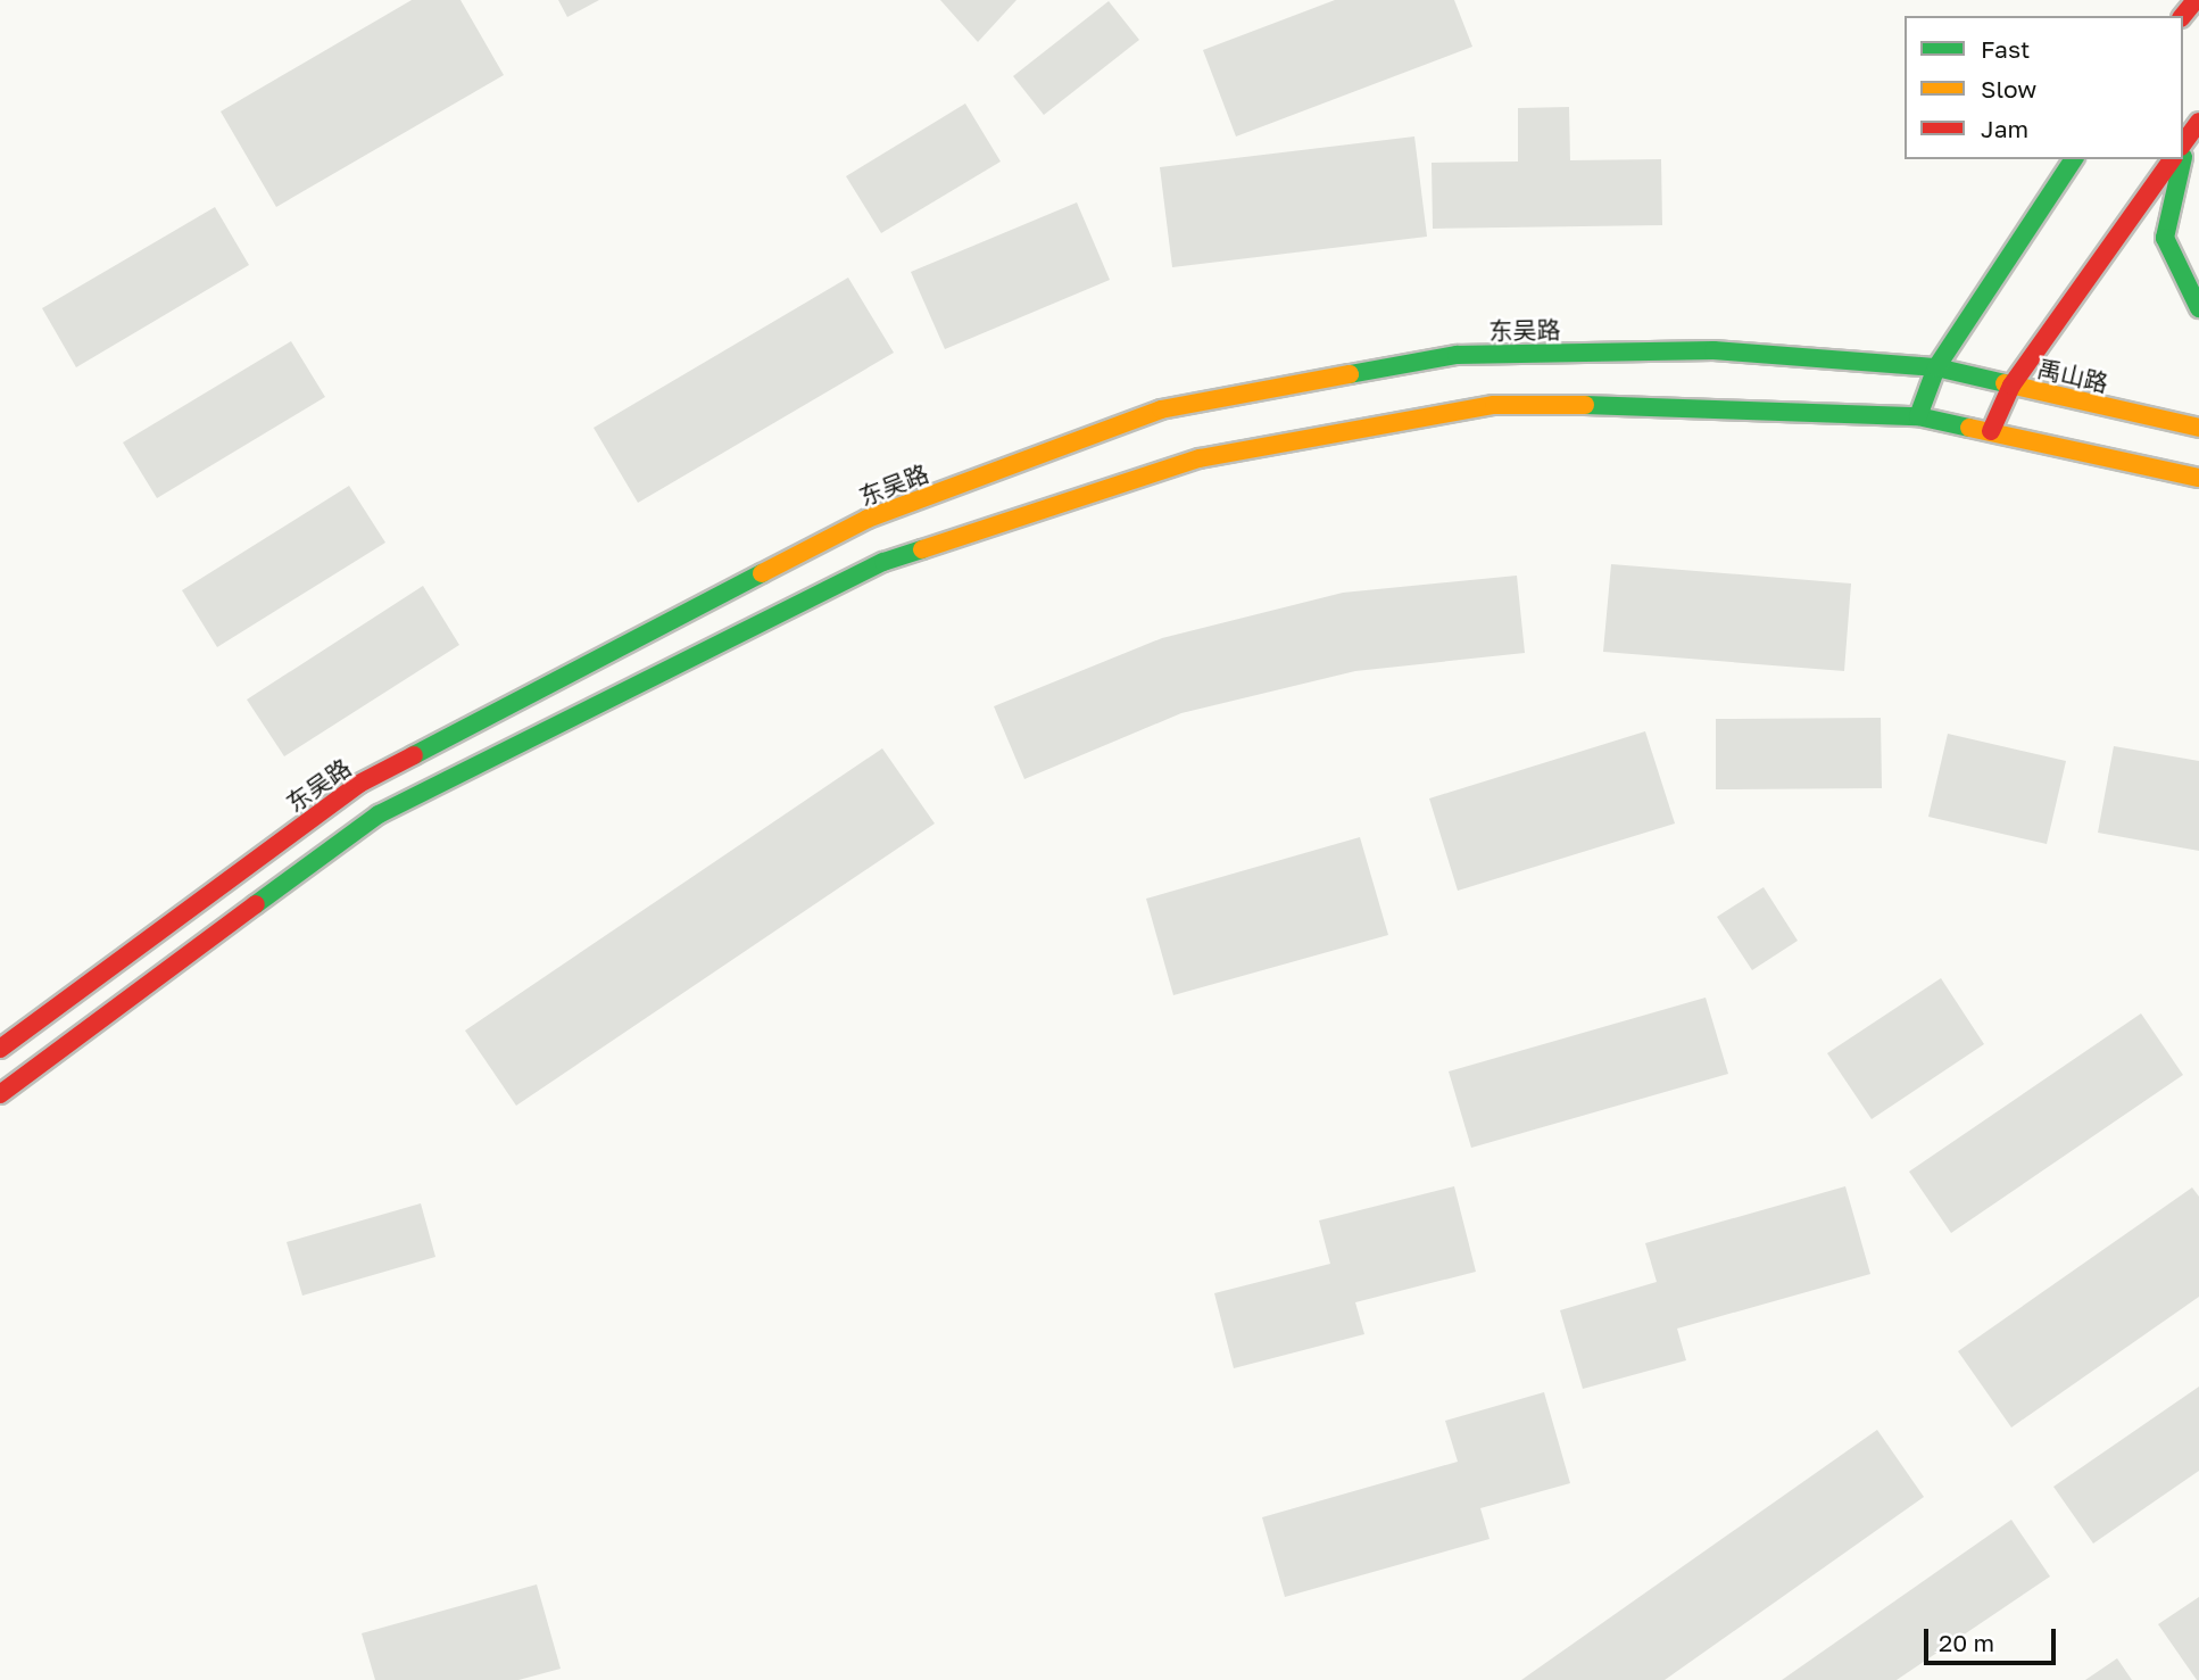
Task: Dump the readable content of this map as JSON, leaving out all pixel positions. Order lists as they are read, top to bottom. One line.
{"streets":{"main road":["东吴路","禹山路"]},"crossings":[["东吴路","禹山路"]],"legend":["Fast","Slow","Jam"],"scale_bar":"20 m"}
